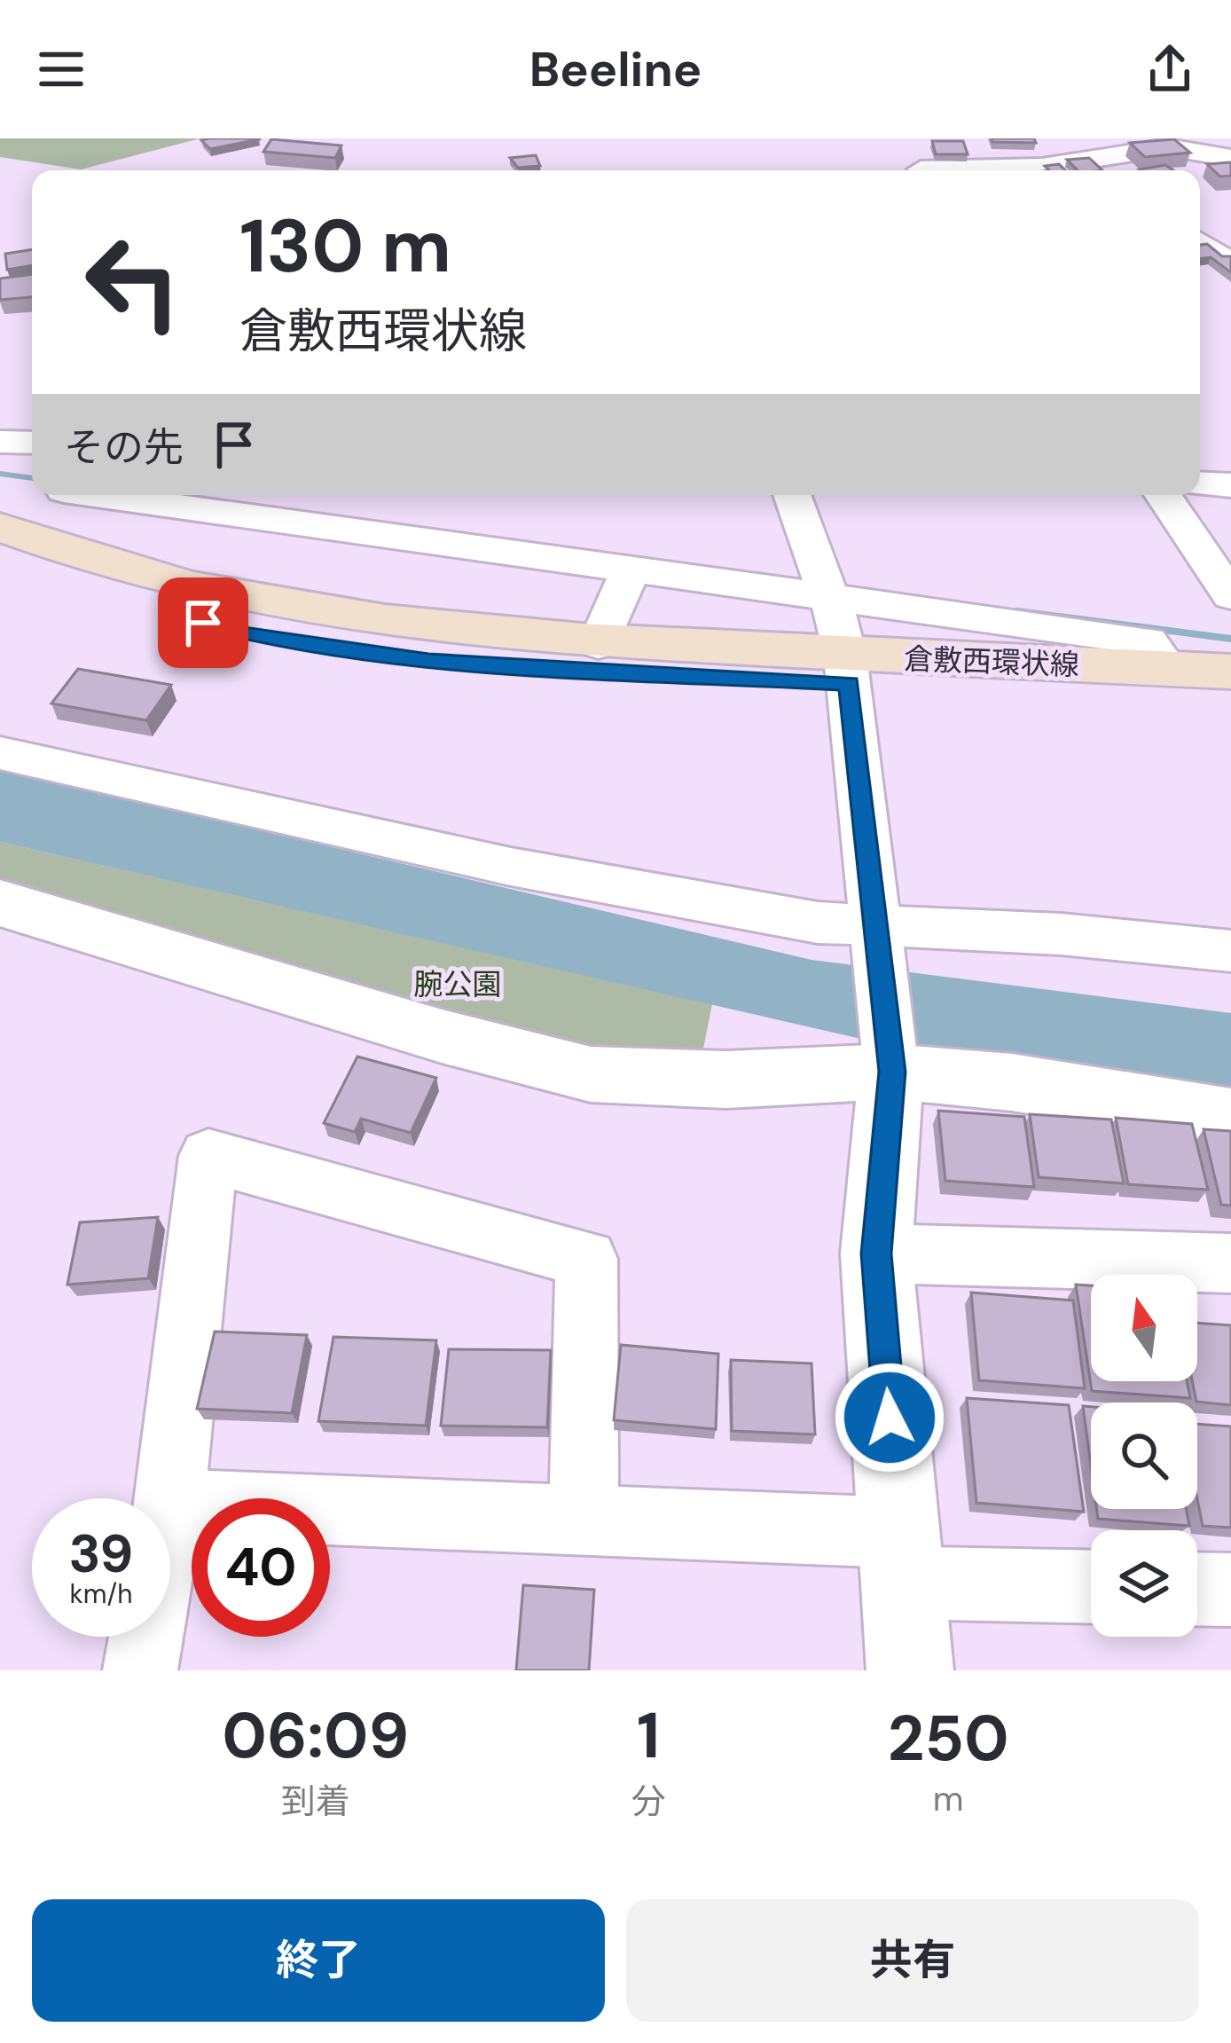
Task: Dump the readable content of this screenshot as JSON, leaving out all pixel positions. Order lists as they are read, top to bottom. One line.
{"streets":{"main road":["倉敷西環状線"]},"parks":["腕公園"],"north":"top","page":{"header":"Beeline","turn":["130 m","倉敷西環状線"],"then":"その先","speed":"39 km/h","limit":"40","eta":["06:09","到着","1","分","250","m"],"buttons":["終了","共有"]}}
